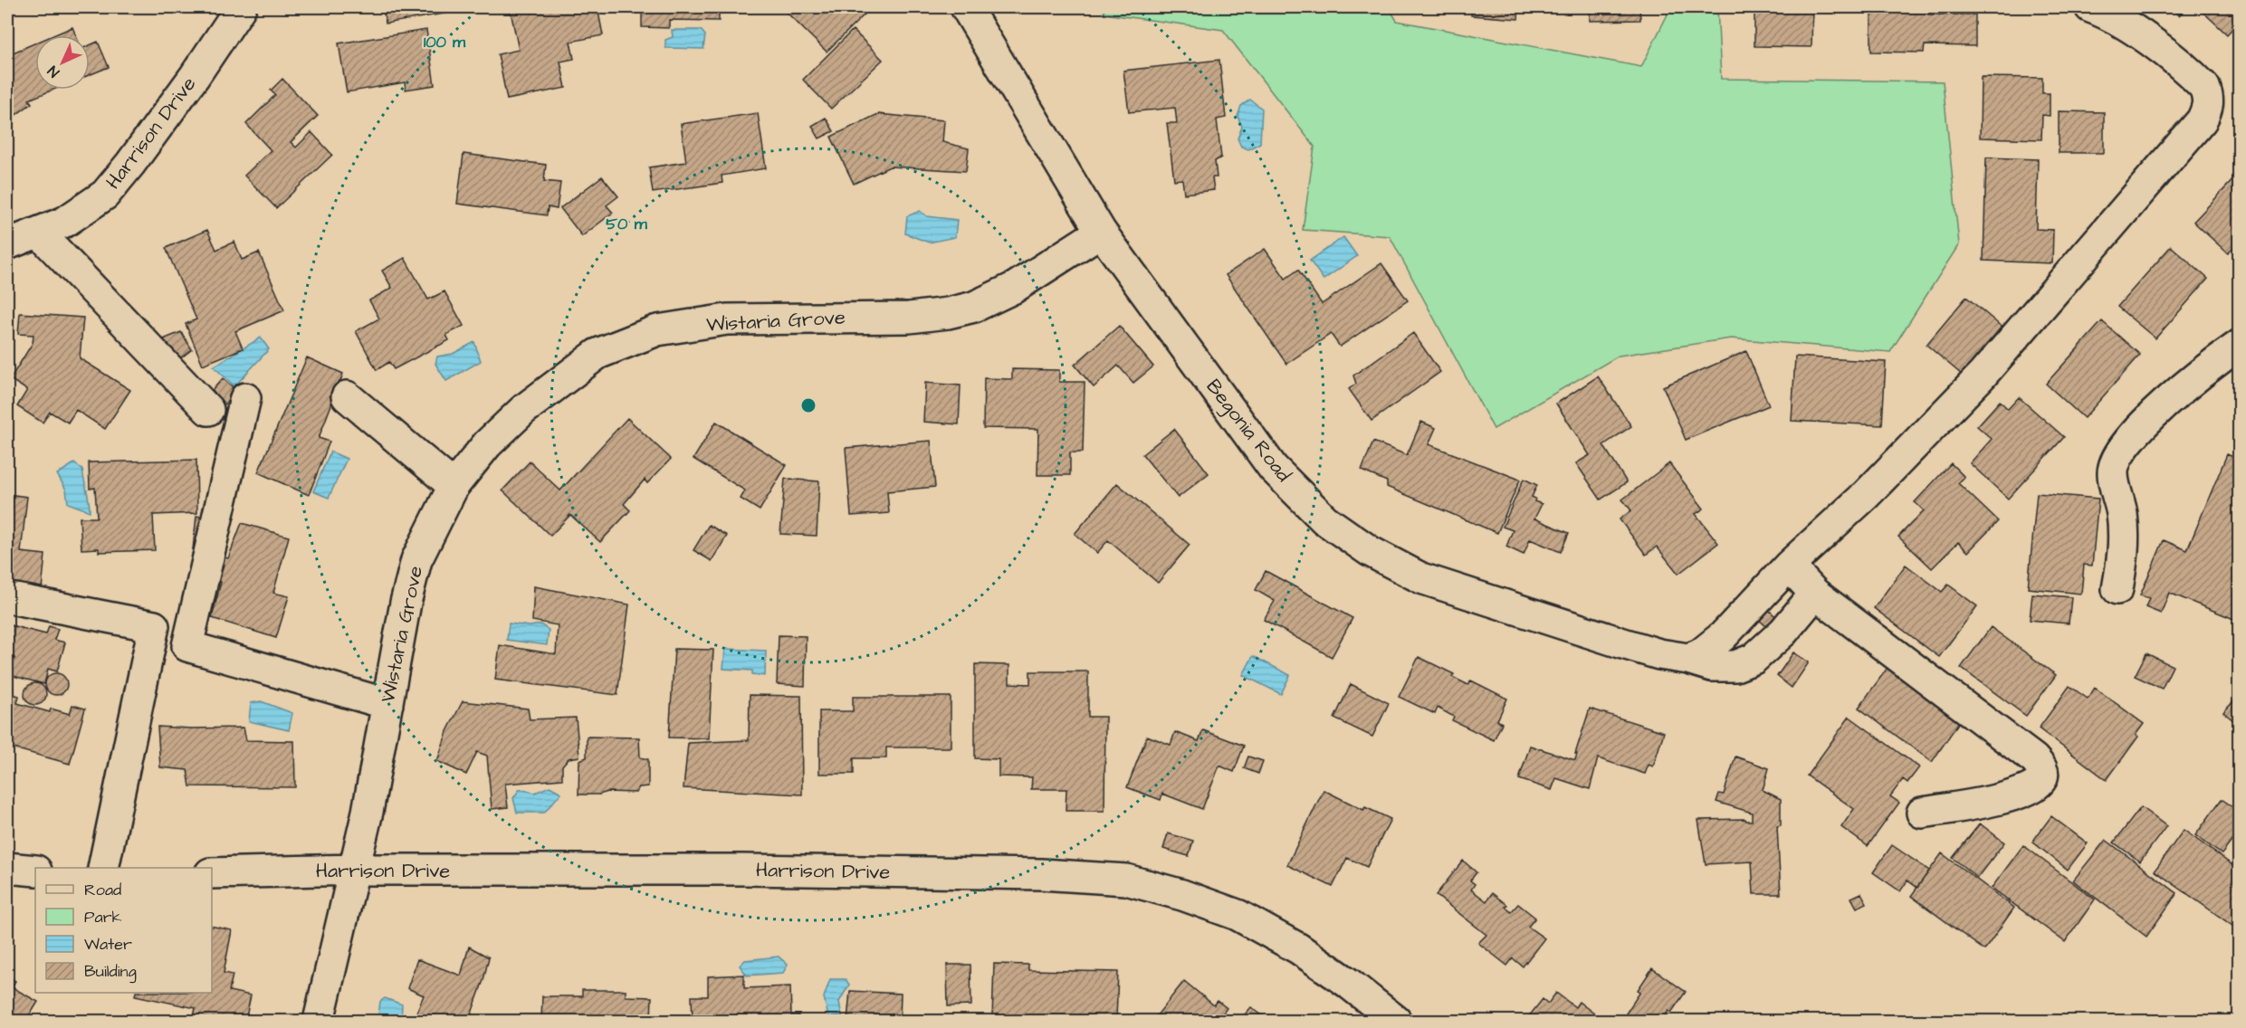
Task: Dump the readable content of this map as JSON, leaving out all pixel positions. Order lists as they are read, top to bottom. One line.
{"streets":{"street":["Harrison Drive","Wistaria Grove","Begonia Road"]},"crossings":[["Harrison Drive","Wistaria Grove"],["Wistaria Grove","Begonia Road"]],"legend":["Road","Park","Water","Building"],"north":"bottom left","rings":["100 m","50 m"]}
